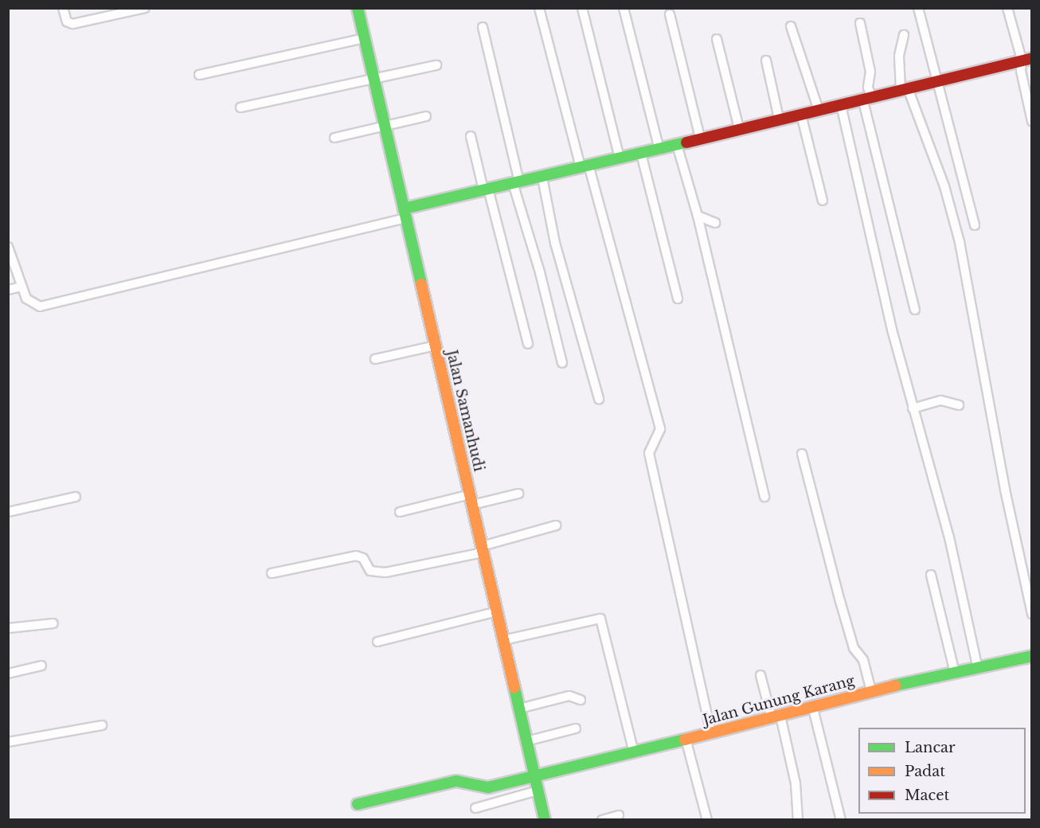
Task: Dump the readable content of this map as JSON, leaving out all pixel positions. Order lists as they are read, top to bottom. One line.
{"streets":{"street":["Jalan Samanhudi","Jalan Gunung Karang"]},"crossings":[["Jalan Samanhudi","Jalan Gunung Karang"]],"legend":["Lancar","Padat","Macet"]}
